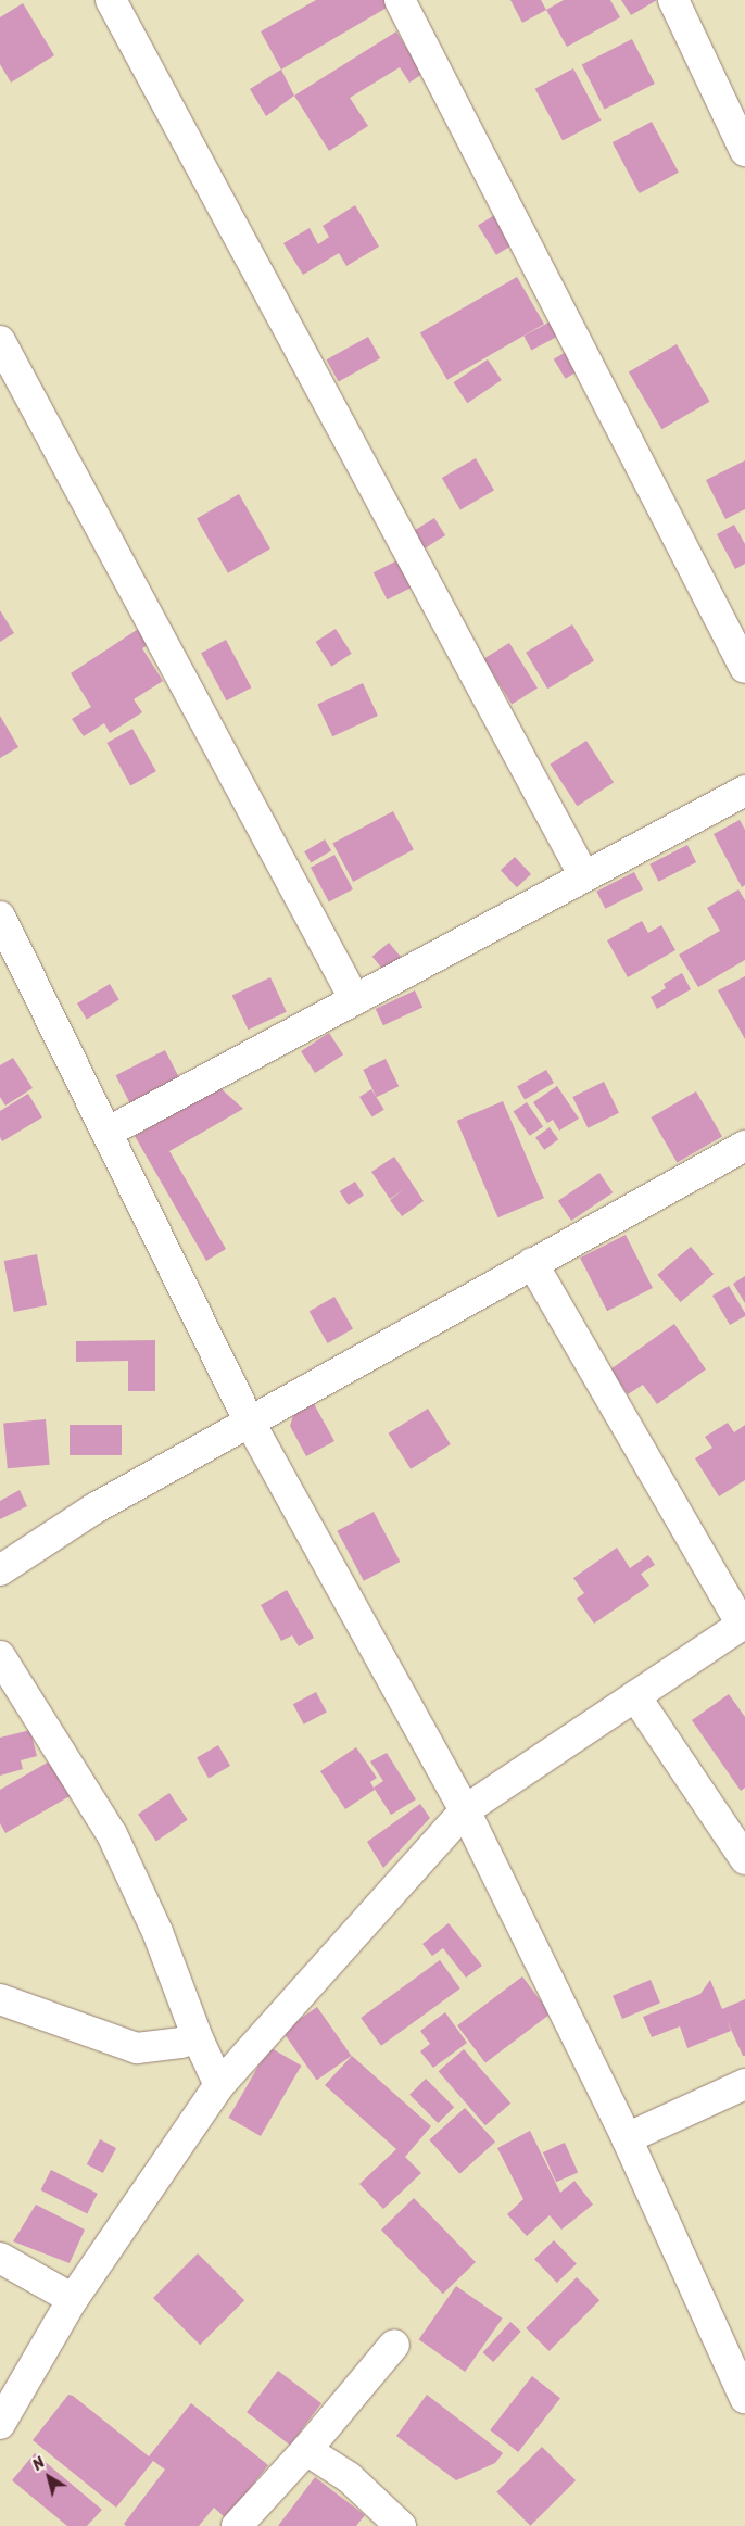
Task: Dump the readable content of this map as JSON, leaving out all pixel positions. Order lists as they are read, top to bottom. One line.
{"north":"top left"}
